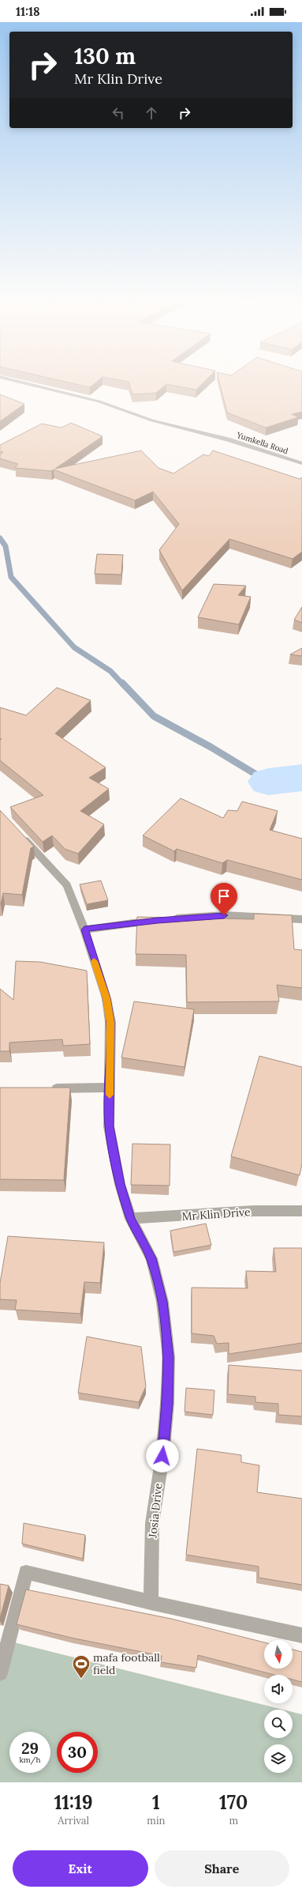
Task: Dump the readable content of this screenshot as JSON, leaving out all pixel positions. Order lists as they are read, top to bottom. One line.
{"streets":{"street":["Yumkella Road","Mr Klin Drive","Josia Drive"]},"crossings":[["Mr Klin Drive","Josia Drive"]],"places":{"sports":["mafa football field"]},"north":"bottom","page":{"status":"11:18","turn":["130 m","Mr Klin Drive"],"speed":"29 km/h","limit":"30","eta":["11:19","Arrival","1","min","170","m"],"buttons":["Exit","Share"]}}
